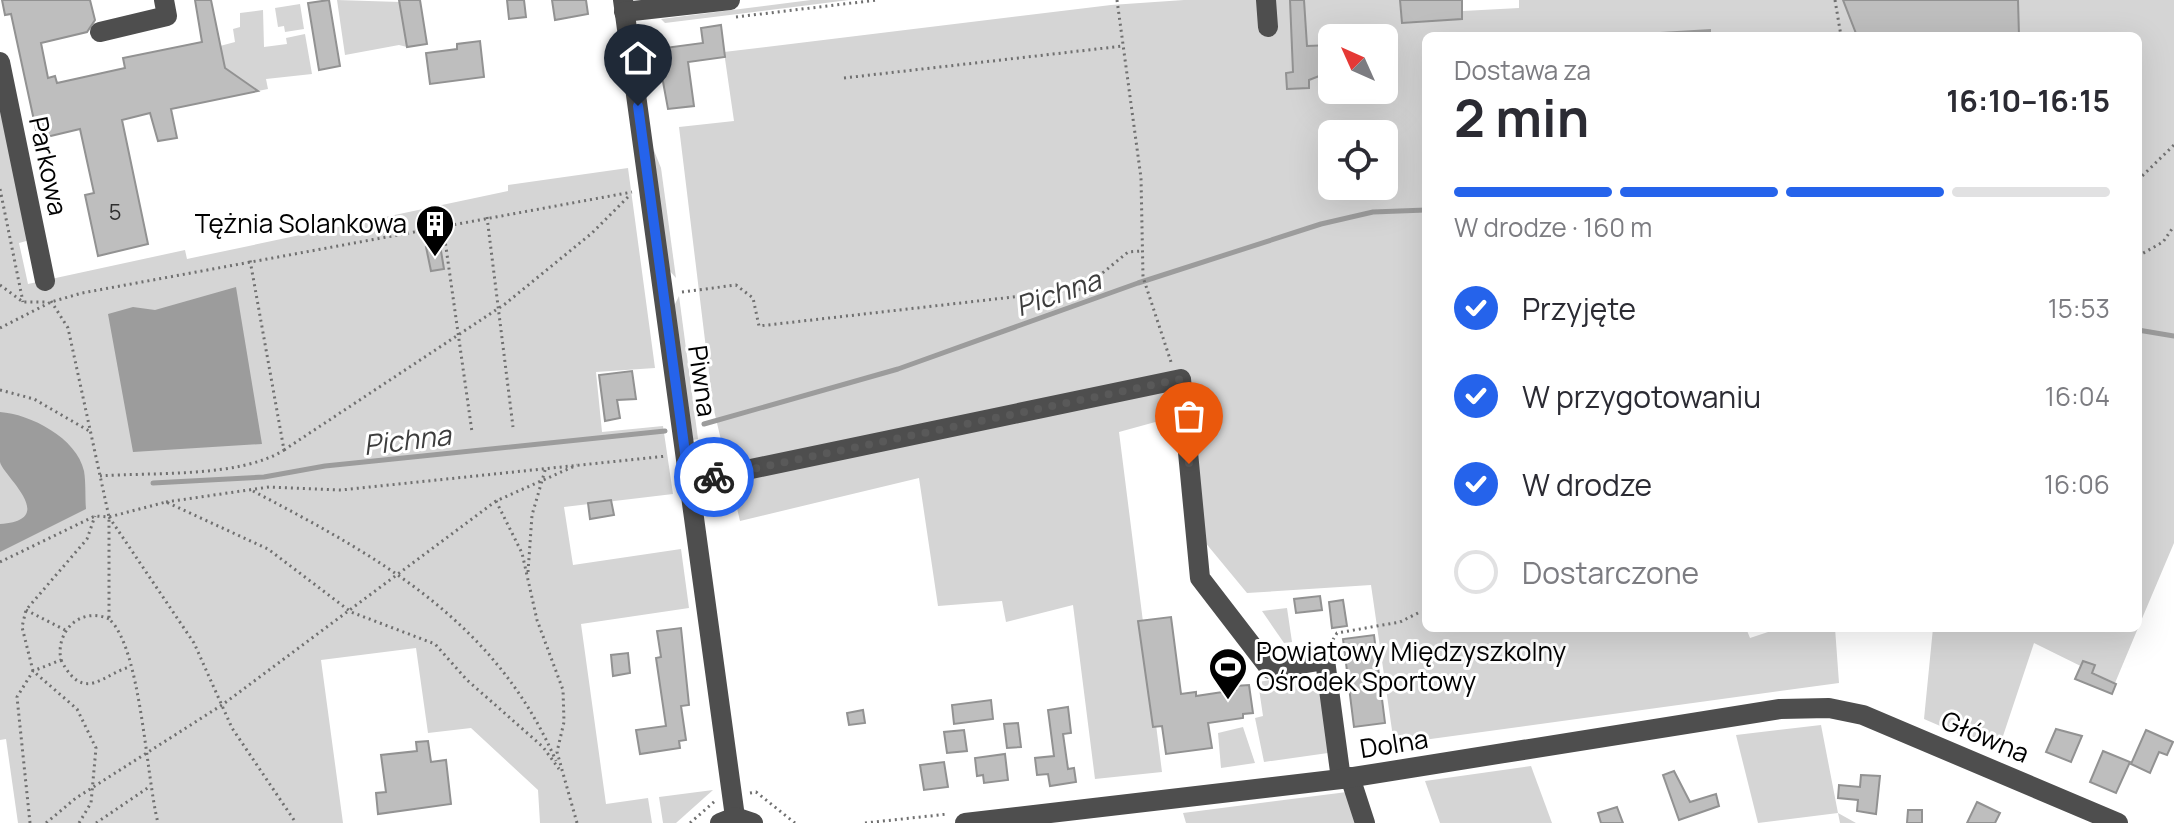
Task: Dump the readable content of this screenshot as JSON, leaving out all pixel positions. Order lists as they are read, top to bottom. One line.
{"streets":{"street":["Parkowa","Piwna","Główna","Dolna"]},"crossings":[["Główna","Dolna"]],"water":["Pichna"],"places":{"building":["Tężnia Solankowa"],"sports":["Powiatowy Międzyszkolny Ośrodek Sportowy"]},"house_numbers":["5"],"north":"top left","page":{"heading":["2 min","Dostawa za","16:10–16:15"],"bar":"W drodze · 160 m","list":[["Przyjęte","15:53"],["W przygotowaniu","16:04"],["W drodze","16:06"],"Dostarczone"]}}
